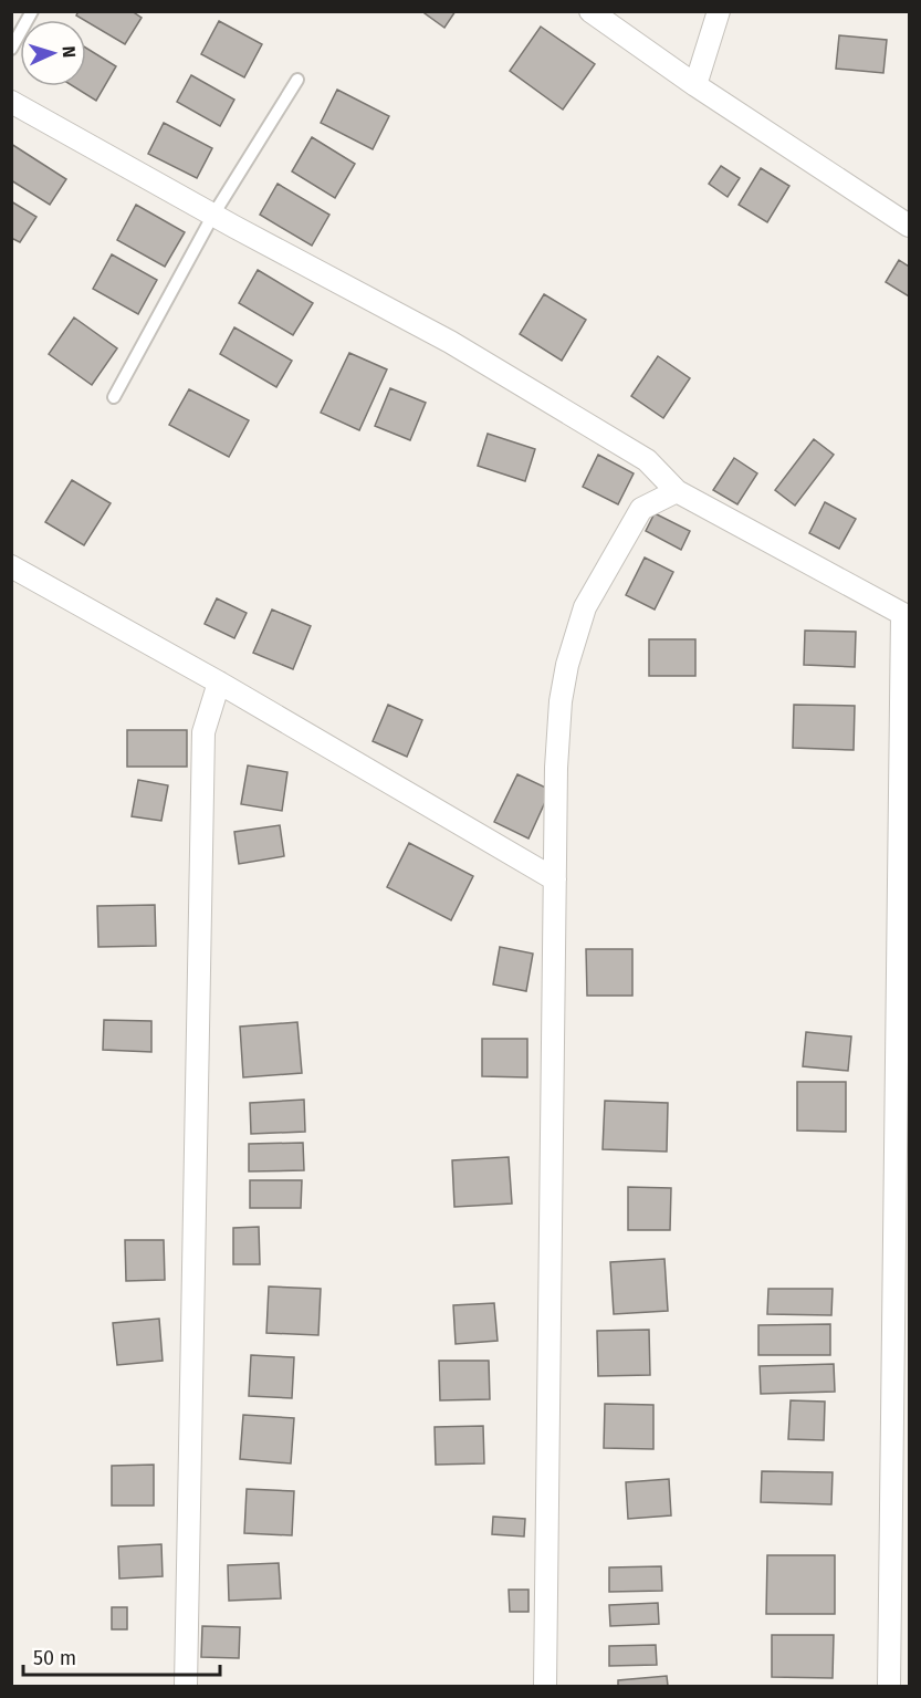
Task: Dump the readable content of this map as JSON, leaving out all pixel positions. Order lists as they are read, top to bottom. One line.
{"scale_bar":"50 m","north":"right"}
